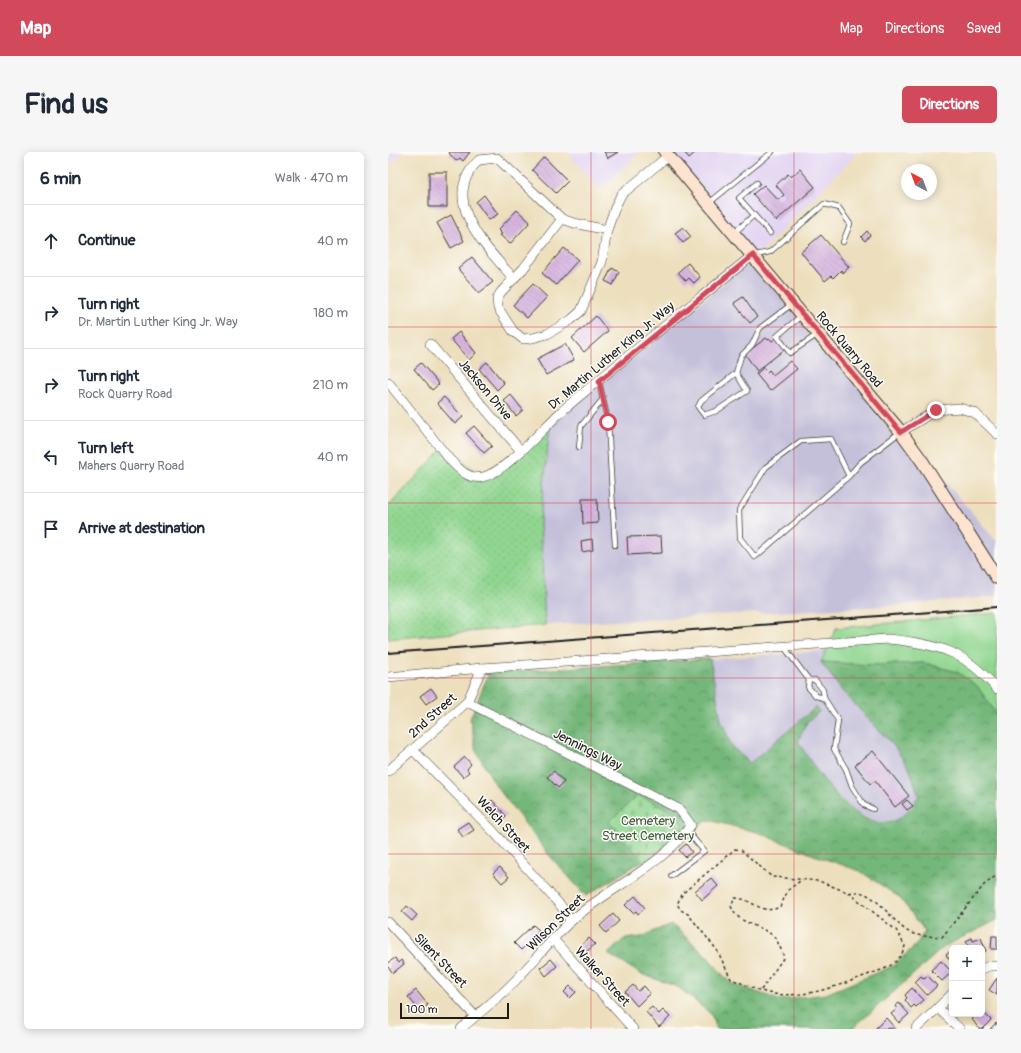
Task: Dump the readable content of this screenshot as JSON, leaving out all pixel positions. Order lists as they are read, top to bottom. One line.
{"streets":{"street":["Rock Quarry Road","Dr. Martin Luther King Jr. Way","Jackson Drive","2nd Street","Jennings Way","Welch Street","Wilson Street","Silent Street","Walker Street"]},"crossings":[["Rock Quarry Road","Dr. Martin Luther King Jr. Way"],["Dr. Martin Luther King Jr. Way","Jackson Drive"],["2nd Street","Jennings Way"],["2nd Street","Welch Street"],["Jennings Way","Wilson Street"],["Welch Street","Wilson Street"],["Wilson Street","Silent Street"],["Wilson Street","Walker Street"]],"parks":["Cemetery Street Cemetery"],"scale_bar":"100 m","north":"top left","page":{"header":"Map","nav":["Map","Directions","Saved"],"buttons":"Directions","title":"Find us","heading":["6 min","Walk · 470 m"],"list":[["Continue","40 m"],["Turn right","Dr. Martin Luther King Jr. Way","180 m"],["Turn right","Rock Quarry Road","210 m"],["Turn left","Mahers Quarry Road","40 m"],"Arrive at destination"],"map_buttons":["+","−"],"scale":"100 m"}}
